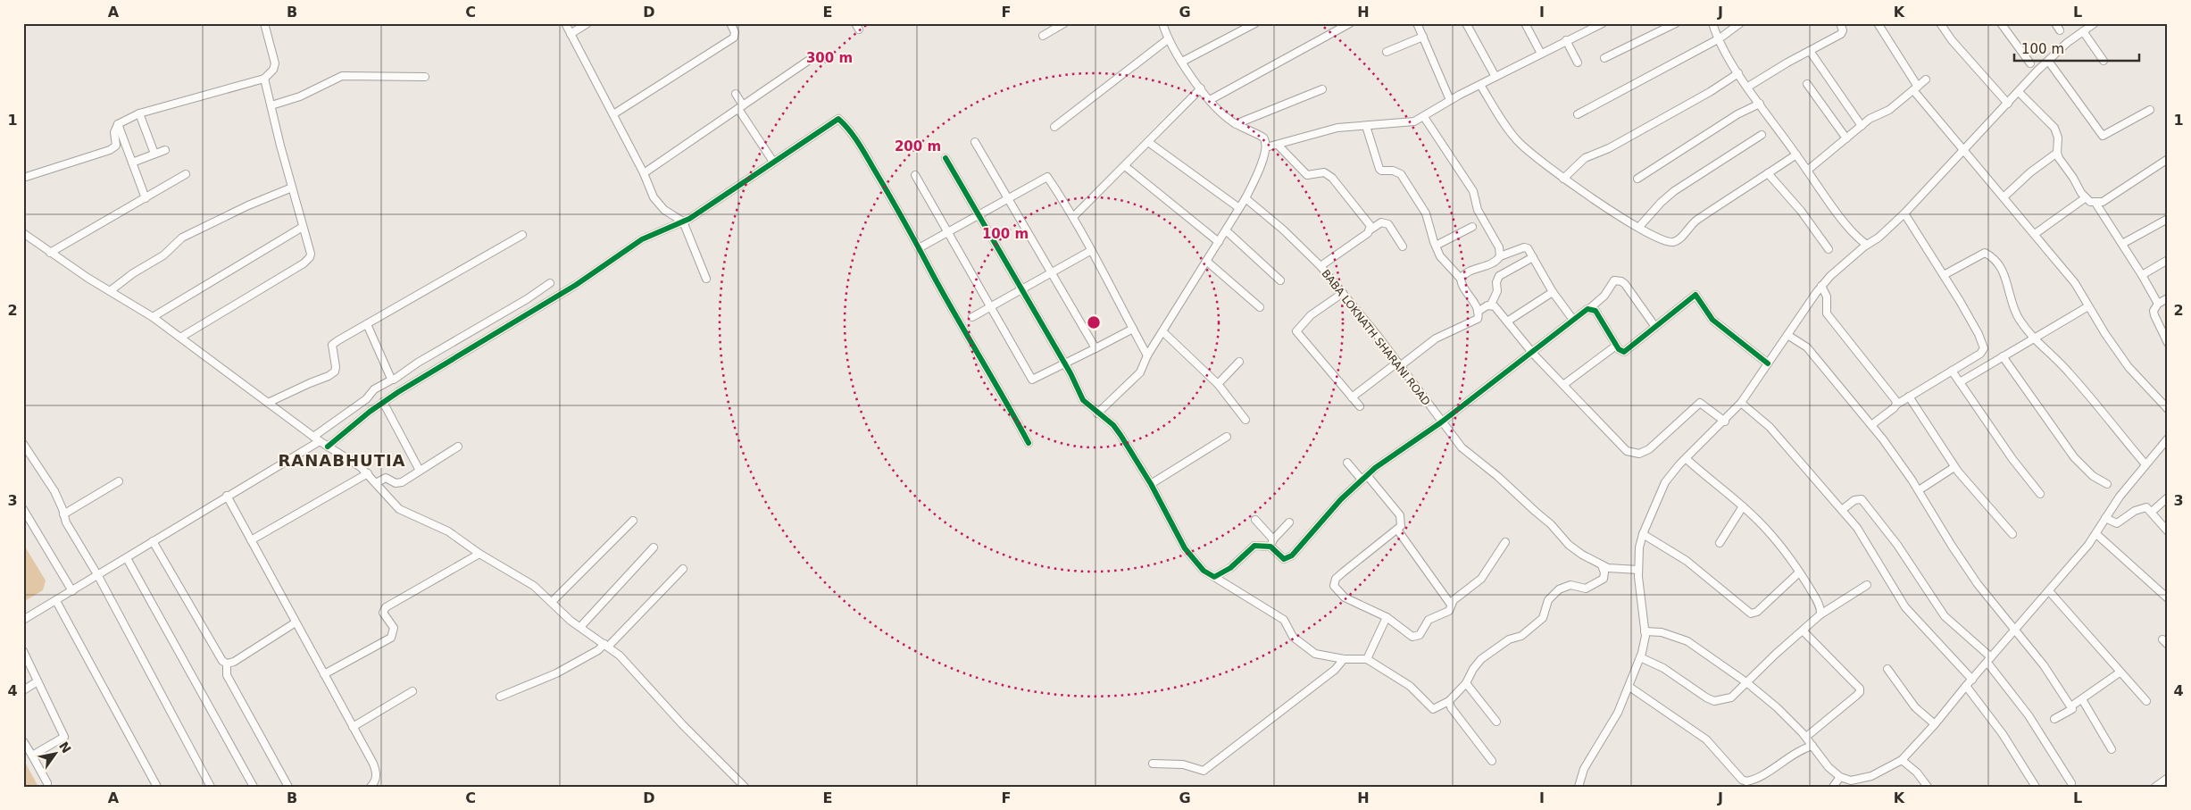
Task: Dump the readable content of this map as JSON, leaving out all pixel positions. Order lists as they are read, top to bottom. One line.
{"streets":{"street":["BABA LOKNATH SHARANI ROAD"]},"districts":["RANABHUTIA"],"scale_bar":"100 m","north":"top right","grid":{"columns":["A","B","C","D","E","F","G","H","I","J","K","L"],"rows":["1","2","3","4"]},"rings":["300 m","200 m","100 m"]}
